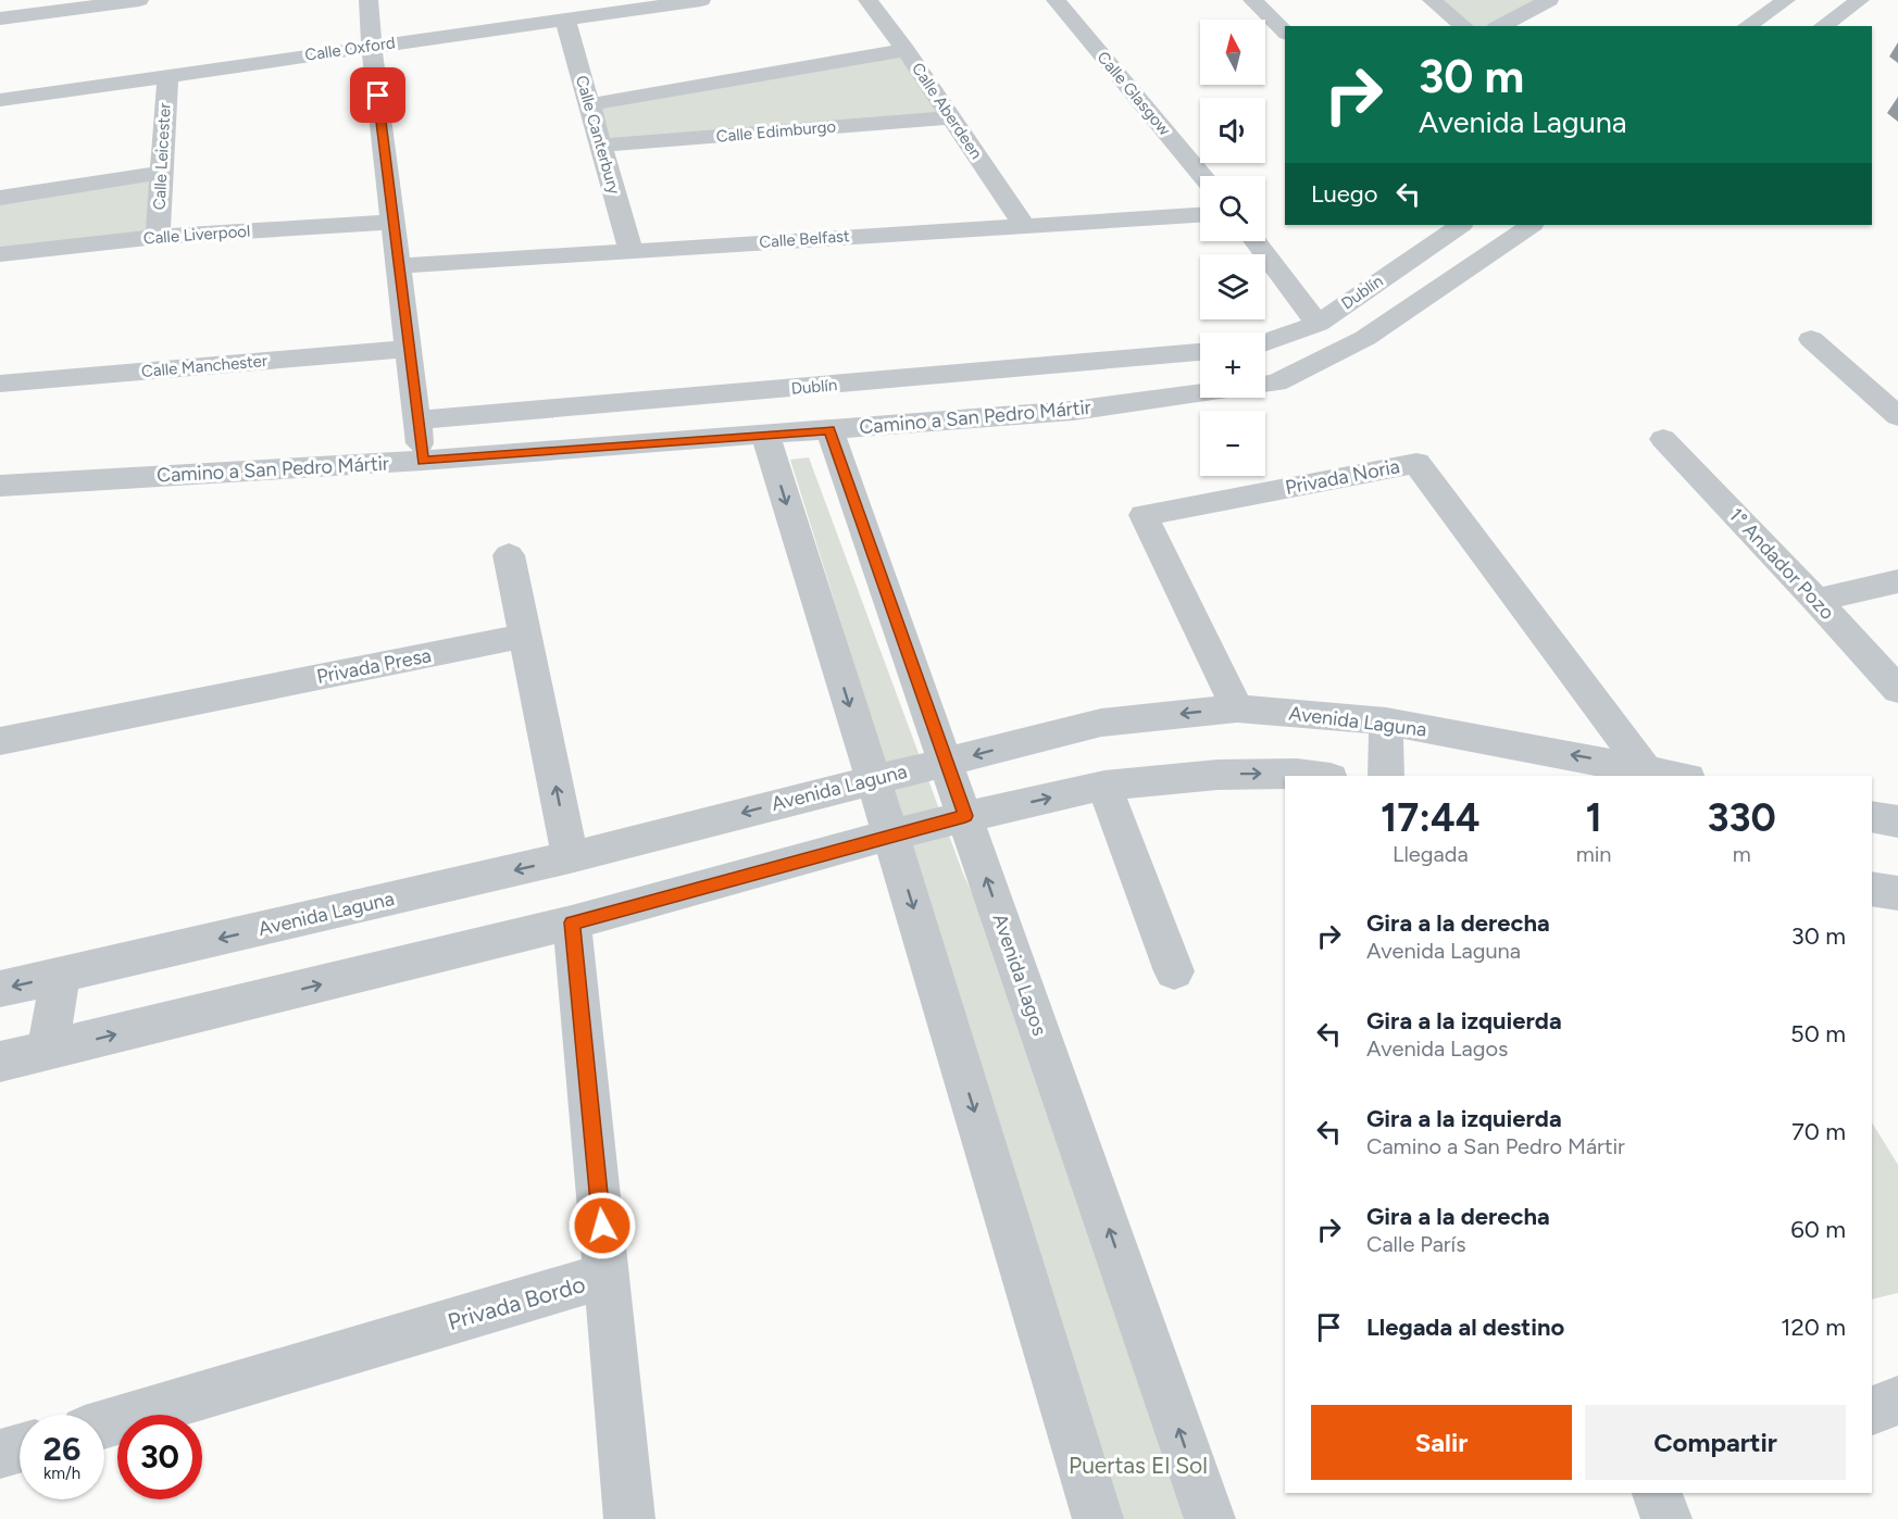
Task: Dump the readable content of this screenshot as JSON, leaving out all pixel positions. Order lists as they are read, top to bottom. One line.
{"streets":{"street":["Calle Oxford","Calle Glasgow","Calle Aberdeen","Calle Edimburgo","Calle Canterbury","Calle Leicester","Calle Liverpool","Calle Belfast","Dublín","Calle Manchester","Camino a San Pedro Mártir","Privada Noria","1° Andador Pozo","Privada Presa","Avenida Laguna","Avenida Lagos","Privada Bordo"]},"crossings":[["Calle Oxford","Calle Canterbury"],["Calle Oxford","Calle Leicester"],["Calle Aberdeen","Calle Edimburgo"],["Calle Aberdeen","Calle Belfast"],["Calle Edimburgo","Calle Canterbury"],["Calle Canterbury","Calle Belfast"],["Calle Leicester","Calle Liverpool"],["Camino a San Pedro Mártir","Avenida Lagos"],["Privada Noria","Avenida Laguna"],["Avenida Laguna","Avenida Lagos"]],"parks":["Puertas El Sol"],"north":"top","page":{"map_buttons":["+","−"],"turn":["30 m","Avenida Laguna"],"then":"Luego","eta":["17:44","Llegada","1","min","330","m"],"list":[{"name":"Gira a la derecha","note":"Avenida Laguna","value":"30 m"},{"name":"Gira a la izquierda","note":"Avenida Lagos","value":"50 m"},{"name":"Gira a la izquierda","note":"Camino a San Pedro Mártir","value":"70 m"},{"name":"Gira a la derecha","note":"Calle París","value":"60 m"},{"name":"Llegada al destino","value":"120 m"}],"buttons":["Salir","Compartir"],"speed":"26 km/h","limit":"30"}}
